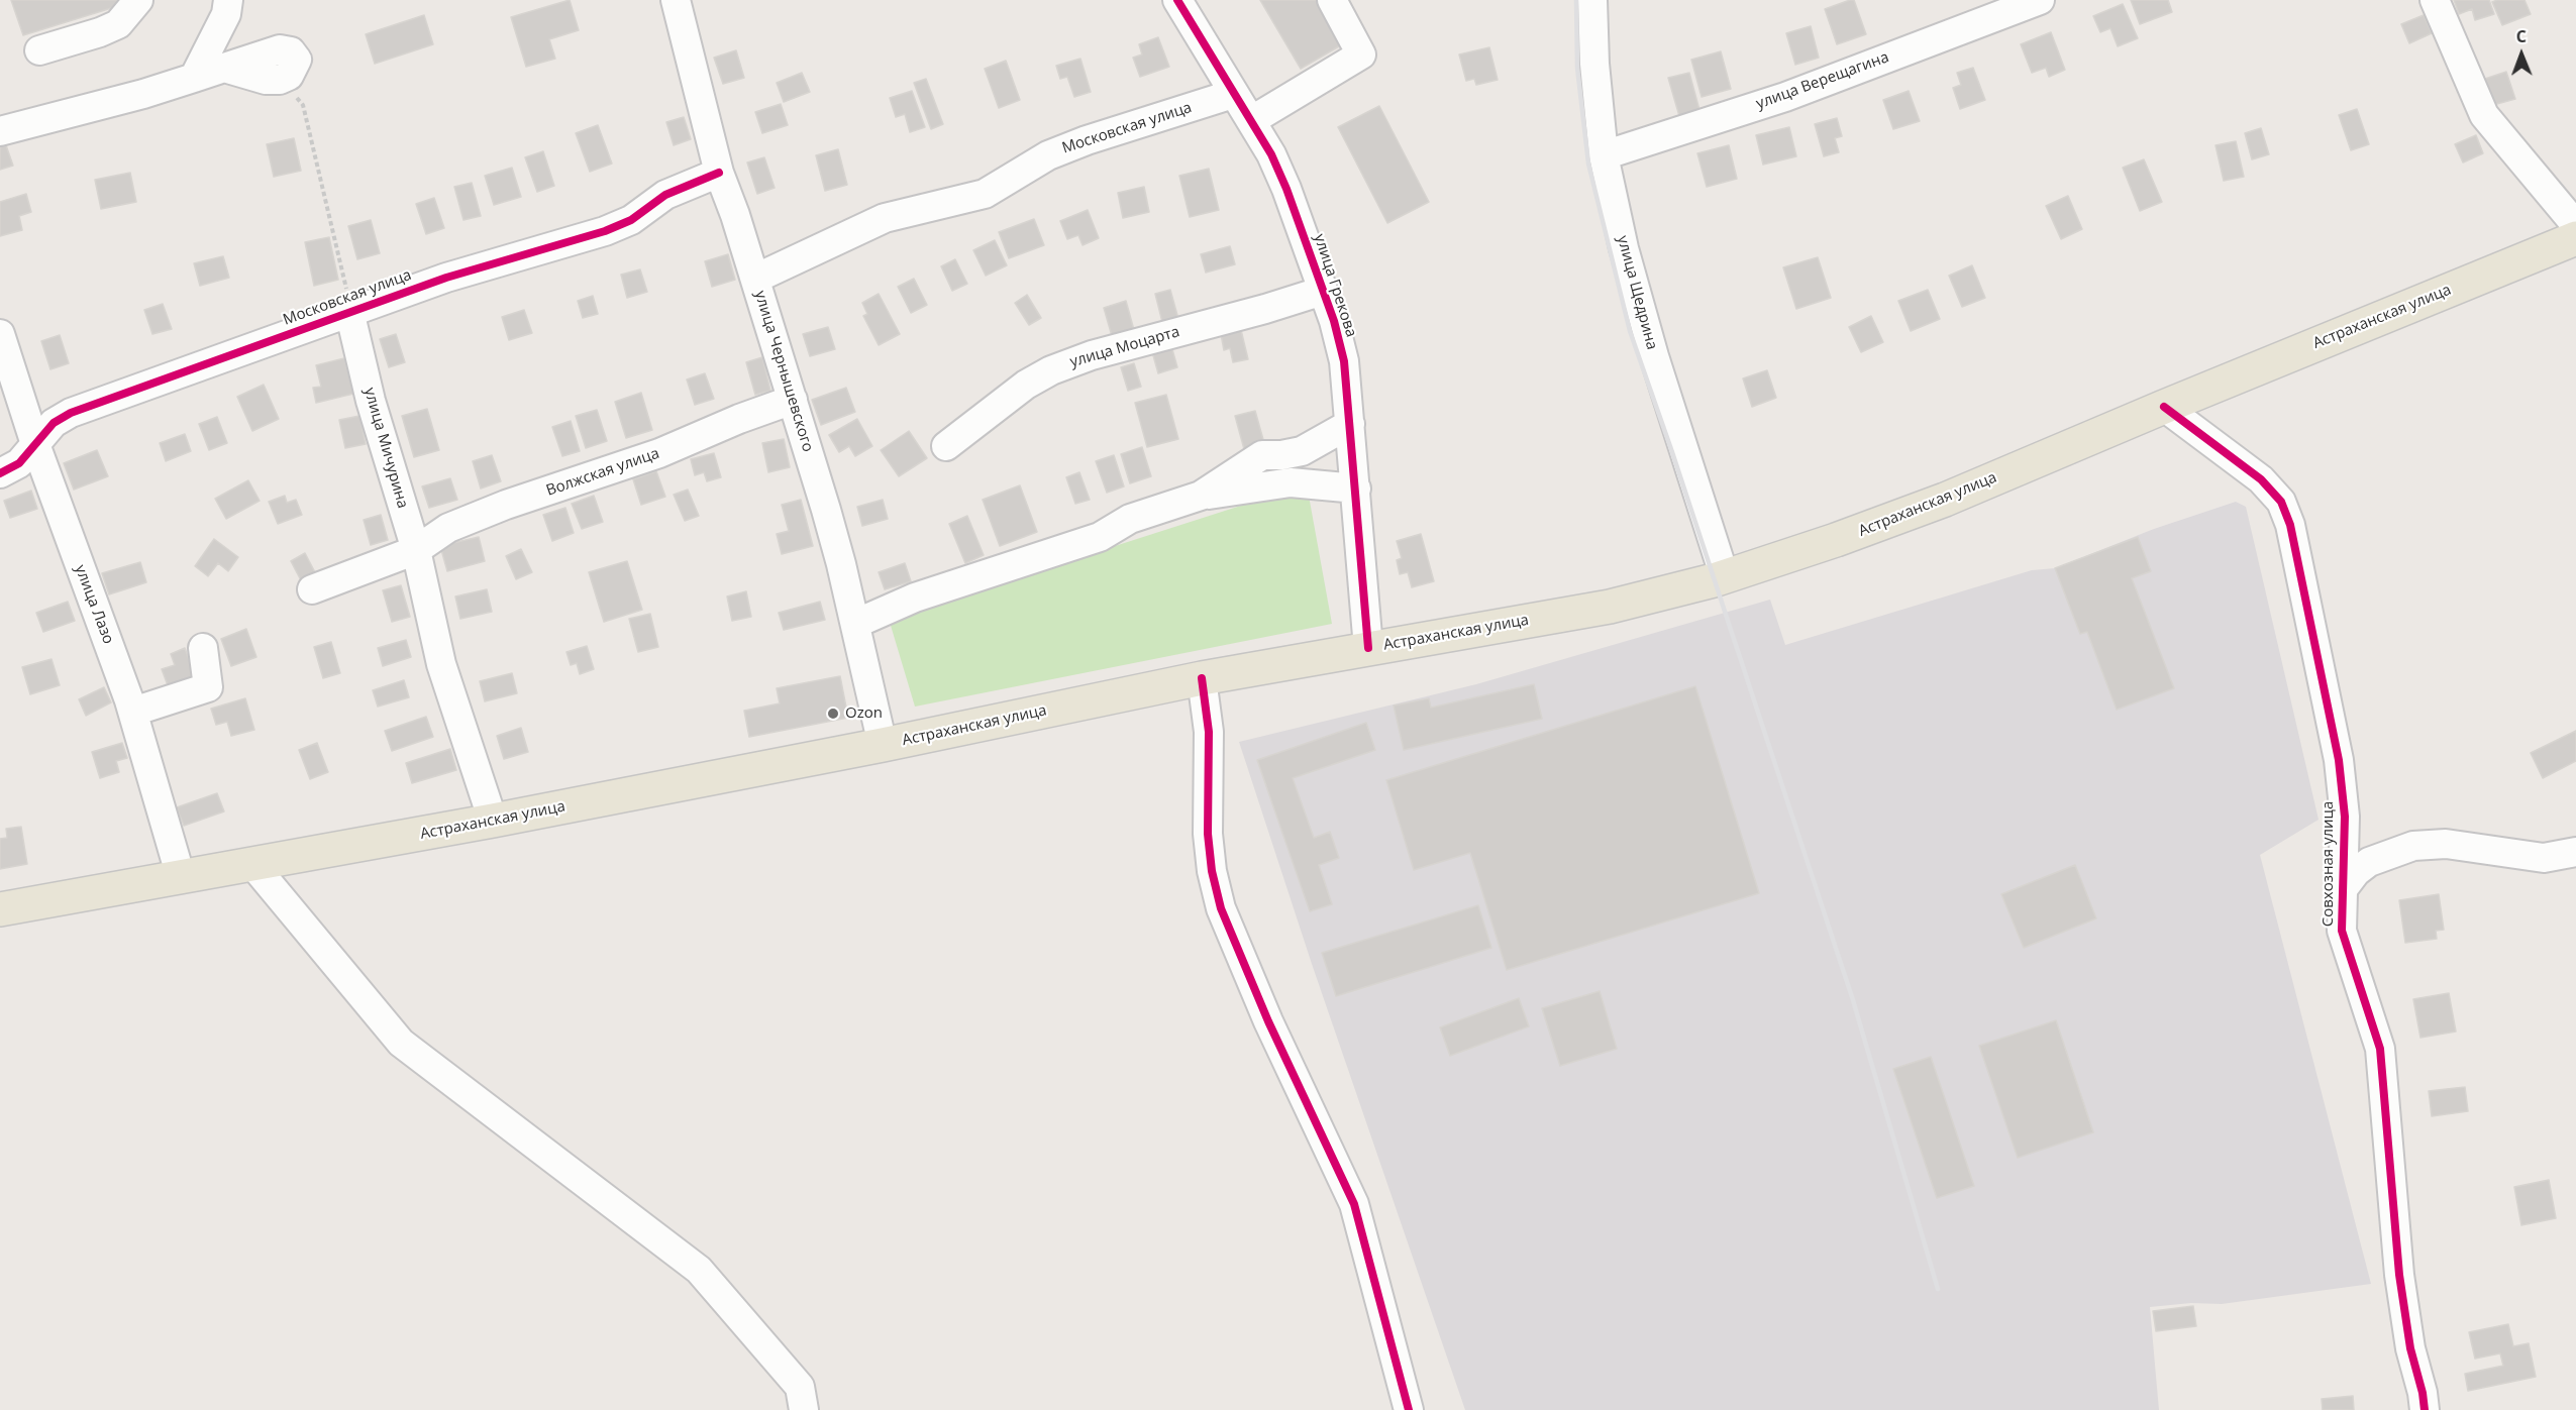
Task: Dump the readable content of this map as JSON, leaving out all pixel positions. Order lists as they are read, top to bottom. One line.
{"streets":{"main road":["Астраханская улица"],"street":["улица Верещагина","Московская улица","улица Грекова","улица Щедрина","улица Моцарта","улица Чернышевского","улица Мичурина","Волжская улица","улица Лазо","Совхозная улица"]},"crossings":[["улица Верещагина","улица Щедрина"],["Московская улица","улица Грекова"],["Московская улица","улица Чернышевского"],["Московская улица","улица Мичурина"],["Московская улица","улица Лазо"],["улица Грекова","Астраханская улица"],["улица Грекова","улица Моцарта"],["улица Щедрина","Астраханская улица"],["Астраханская улица","улица Чернышевского"],["Астраханская улица","улица Мичурина"],["Астраханская улица","улица Лазо"],["Астраханская улица","Совхозная улица"],["улица Чернышевского","Волжская улица"],["улица Мичурина","Волжская улица"]],"places":["Ozon"],"north":"top"}
